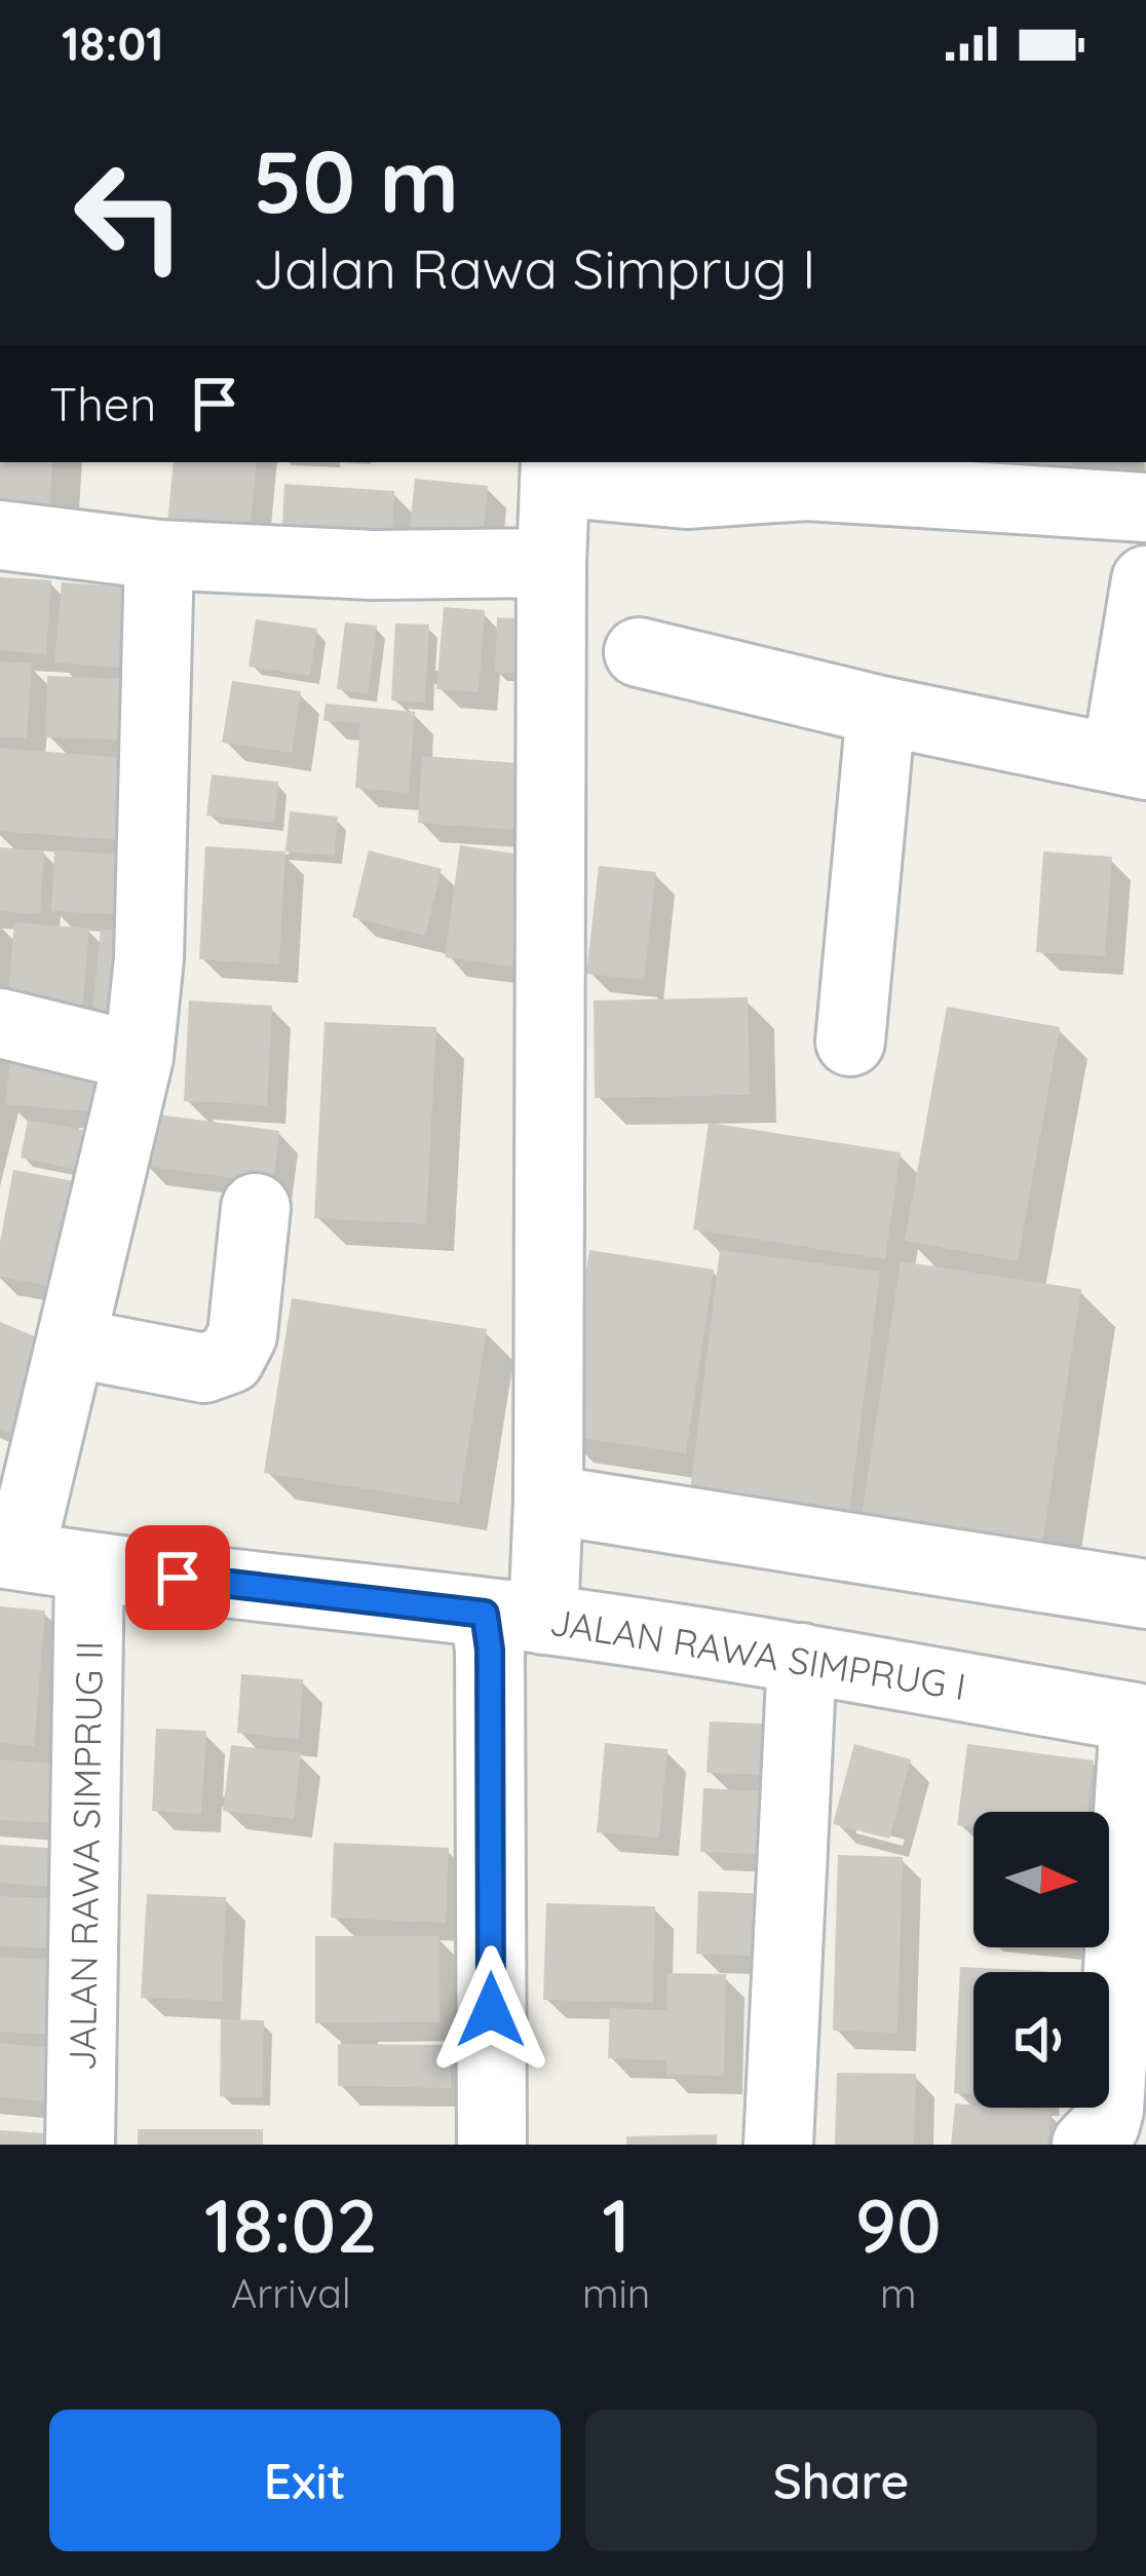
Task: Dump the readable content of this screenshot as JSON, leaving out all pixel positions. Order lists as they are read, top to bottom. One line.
{"streets":{"street":["JALAN RAWA SIMPRUG I","JALAN RAWA SIMPRUG II"]},"crossings":[["JALAN RAWA SIMPRUG I","JALAN RAWA SIMPRUG II"]],"north":"right","page":{"status":"18:01","turn":["50 m","Jalan Rawa Simprug I"],"then":"Then","eta":["18:02","Arrival","1","min","90","m"],"buttons":["Exit","Share"]}}
